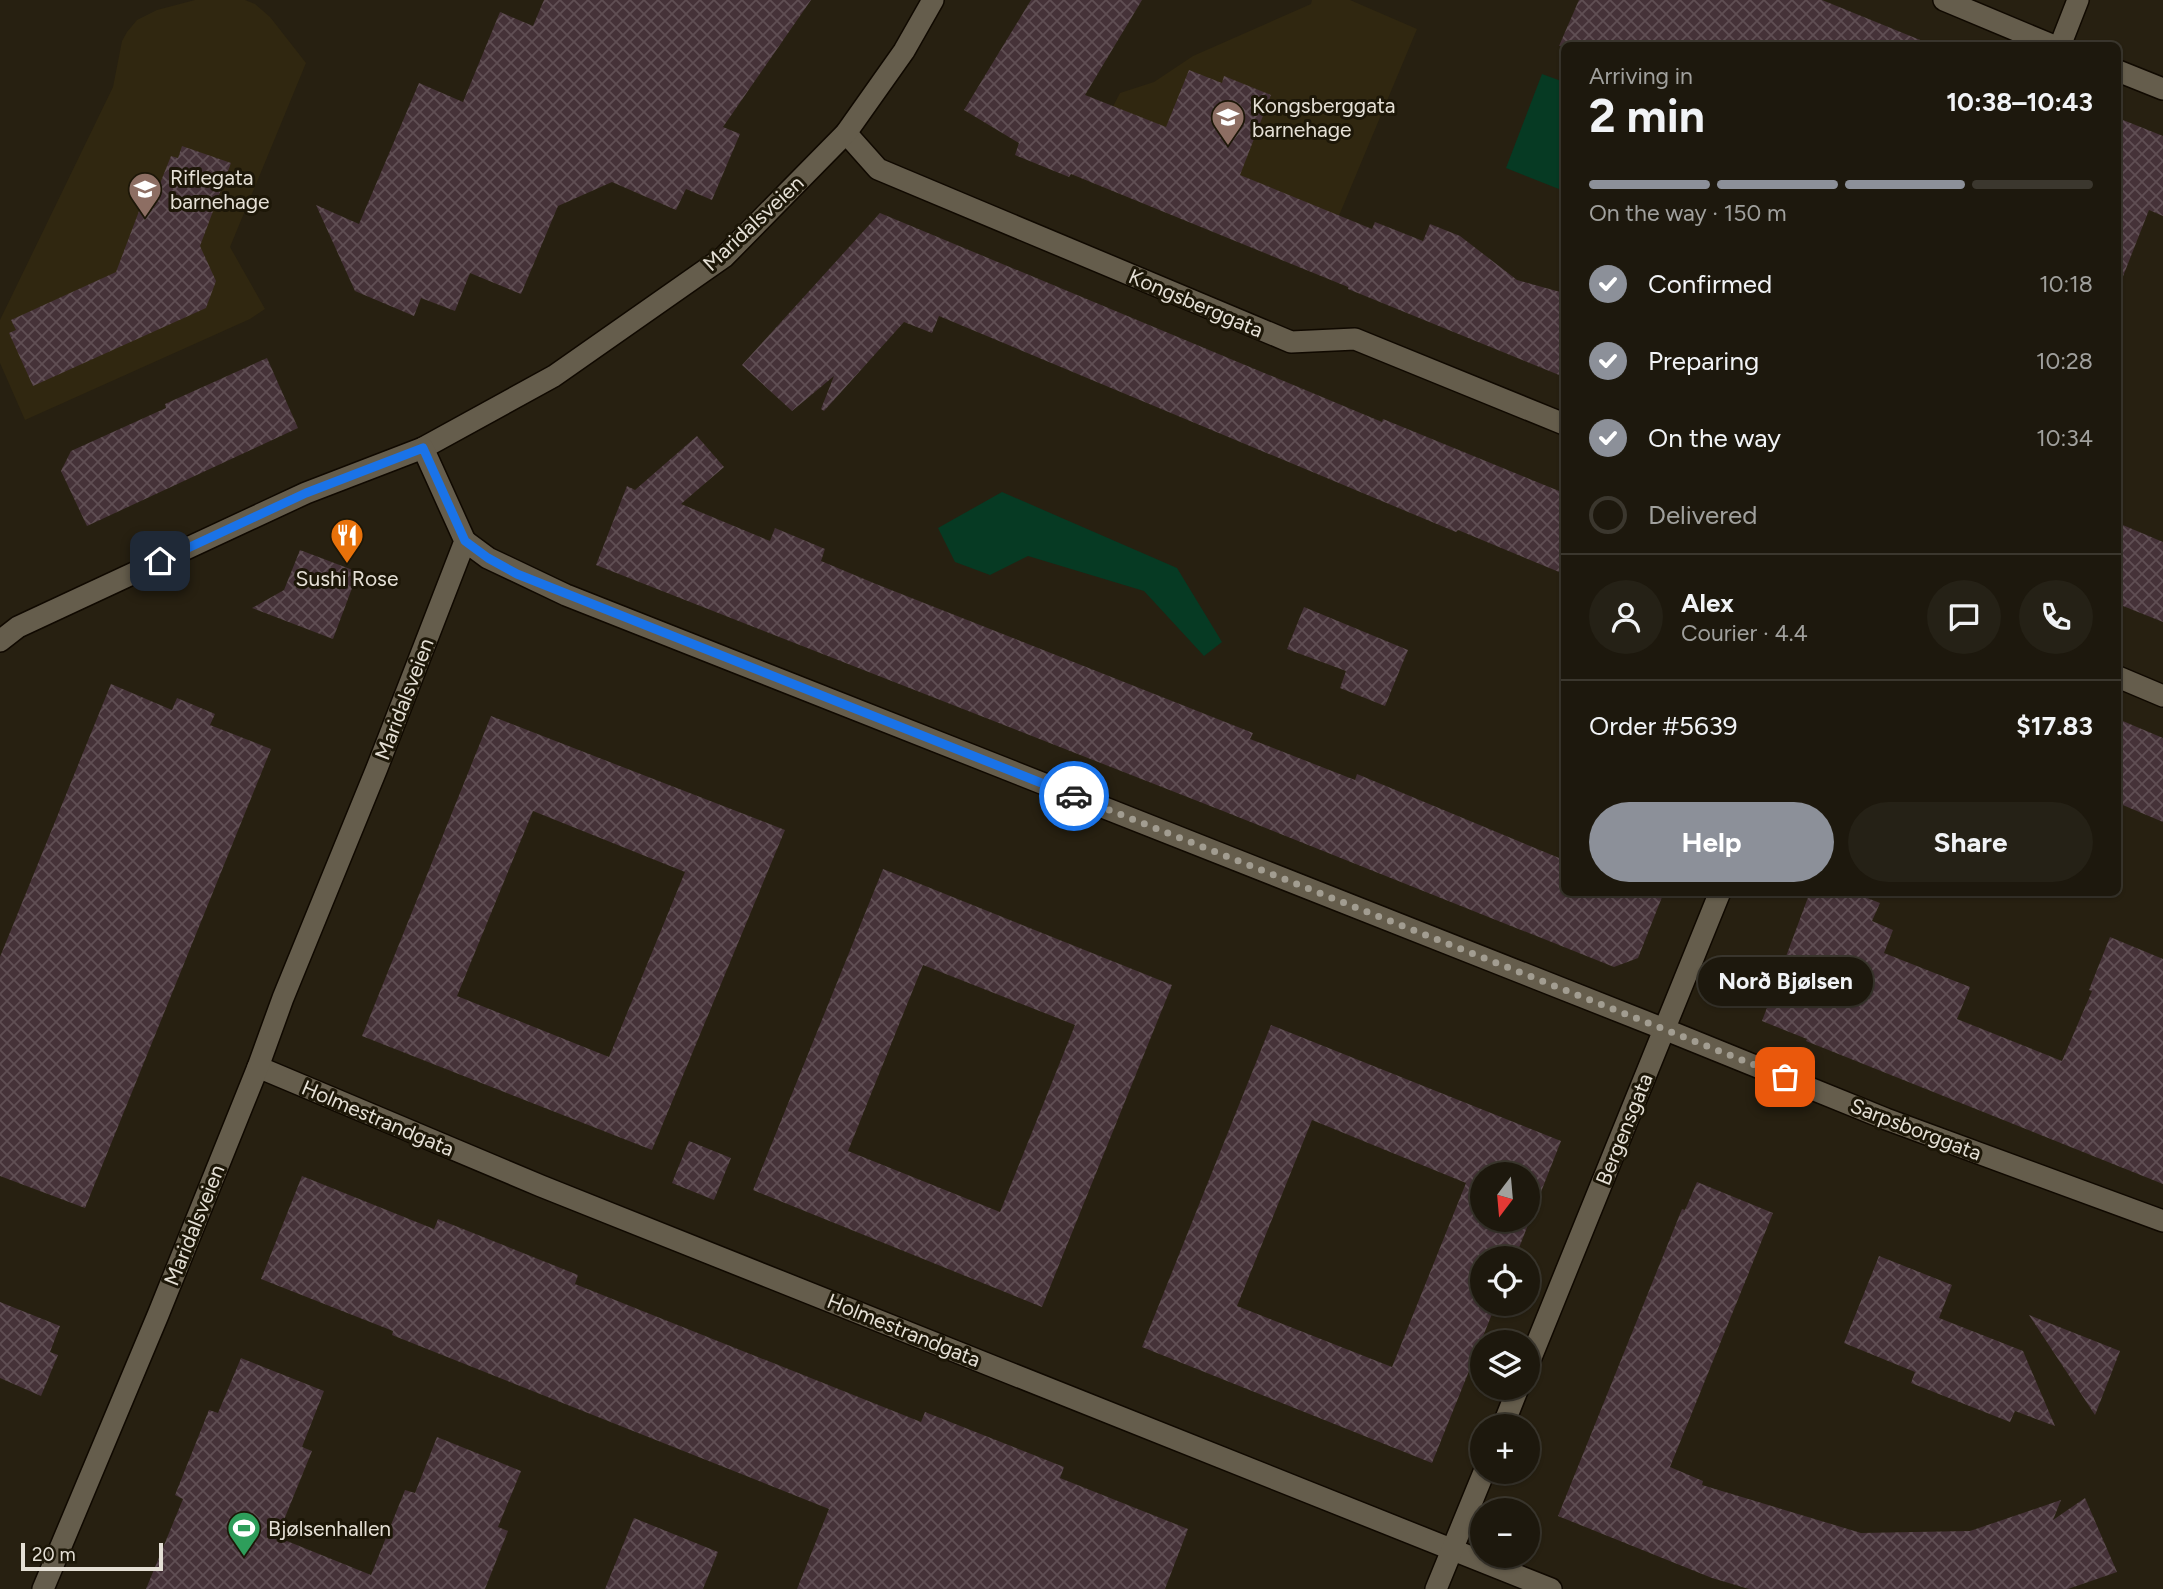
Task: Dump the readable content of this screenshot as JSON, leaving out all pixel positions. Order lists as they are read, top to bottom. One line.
{"streets":{"street":["Maridalsveien","Kongsberggata","Holmestrandgata","Bergensgata","Sarpsborggata"]},"crossings":[["Maridalsveien","Kongsberggata"],["Maridalsveien","Holmestrandgata"],["Maridalsveien","Sarpsborggata"],["Bergensgata","Sarpsborggata"]],"places":{"school or university":["Kongsberggata barnehage","Riflegata barnehage"],"restaurant":["Sushi Rose"],"other":["Norð Bjølsen"],"sports":["Bjølsenhallen"]},"scale_bar":"20 m","north":"bottom","page":{"heading":["2 min","Arriving in","10:38–10:43"],"panel":["Alex","Courier · 4.4","Order #5639","$17.83"],"bar":"On the way · 150 m","list":[["Confirmed","10:18"],["Preparing","10:28"],["On the way","10:34"],"Delivered"],"buttons":["Help","Share"],"bubble":"Norð Bjølsen","map_buttons":["+","−"],"scale":"20 m"}}
